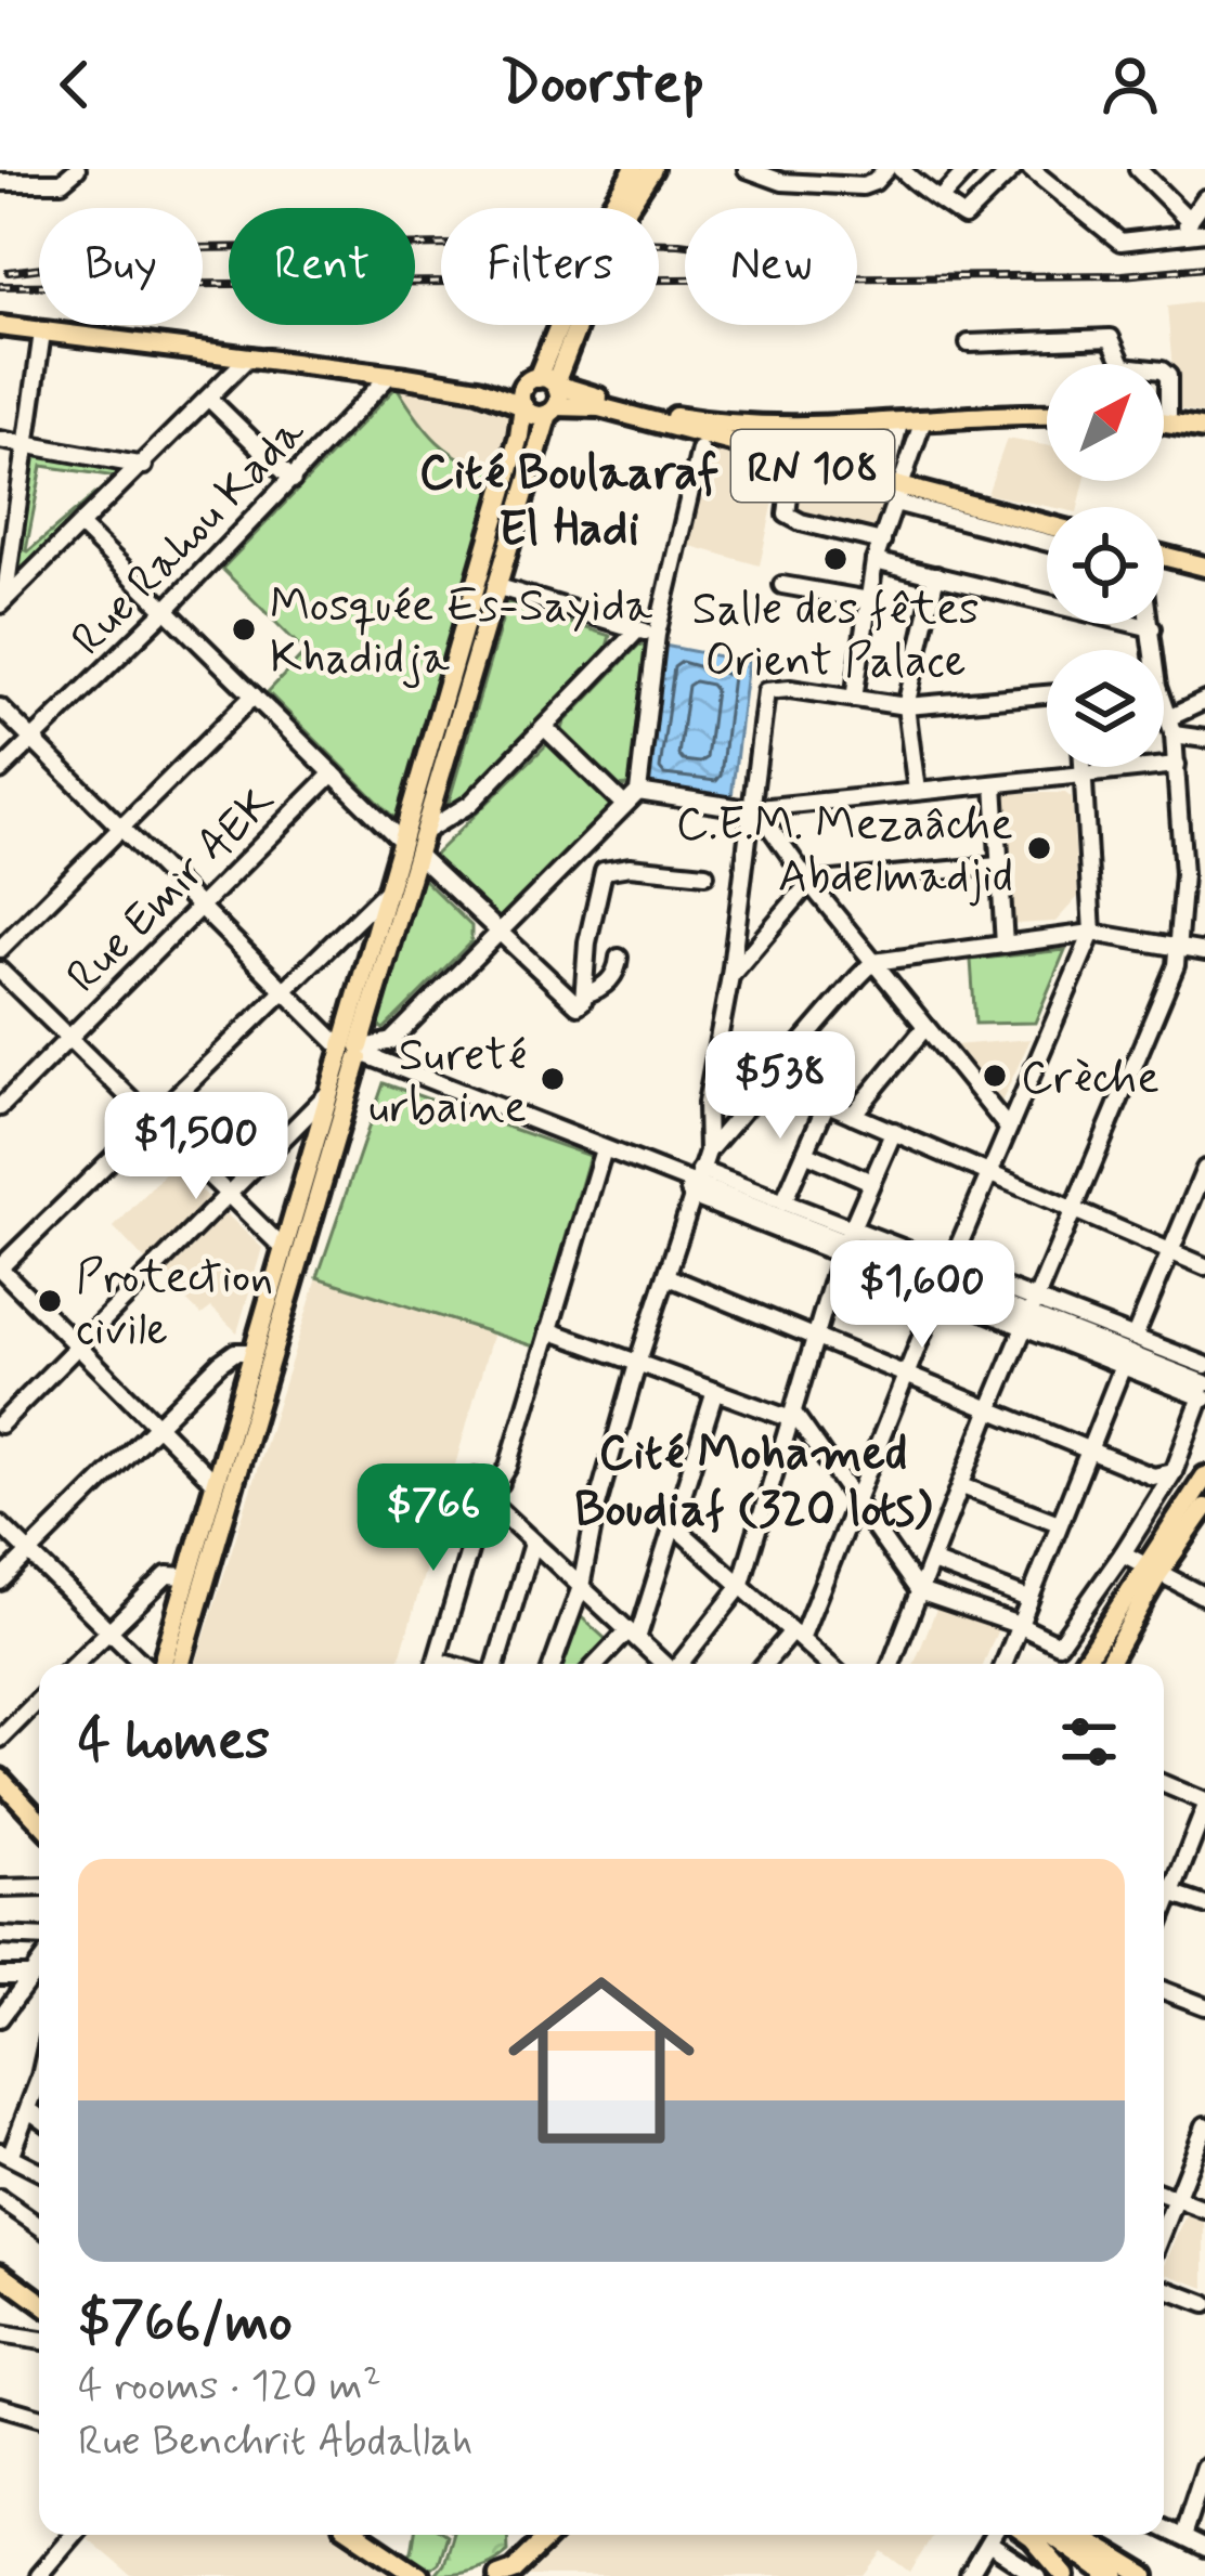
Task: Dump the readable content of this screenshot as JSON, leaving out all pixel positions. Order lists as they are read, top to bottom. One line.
{"streets":{"main road":["RN 108"],"street":["Rue Rahou Kada","Rue Emir AEK"]},"crossings":[["RN 108","Rue Rahou Kada"]],"districts":["Cité Boulaaraf El Hadi","Cité Mohamed Boudiaf (320 lots)"],"places":["Salle des fêtes Orient Palace","Mosquée Es-Sayida Khadidja","C.E.M. Mezaâche Abdelmadjid","Crèche","Sureté urbaine","Protection civile"],"north":"top right","page":{"header":"Doorstep","chip":["Buy","Rent","Filters","New"],"price":["$538","$1,500","$1,600","$766"],"heading":"4 homes","list":[{"name":"$766/mo","note":"4 rooms · 120 m² · Rue Benchrit Abdallah"}]}}
